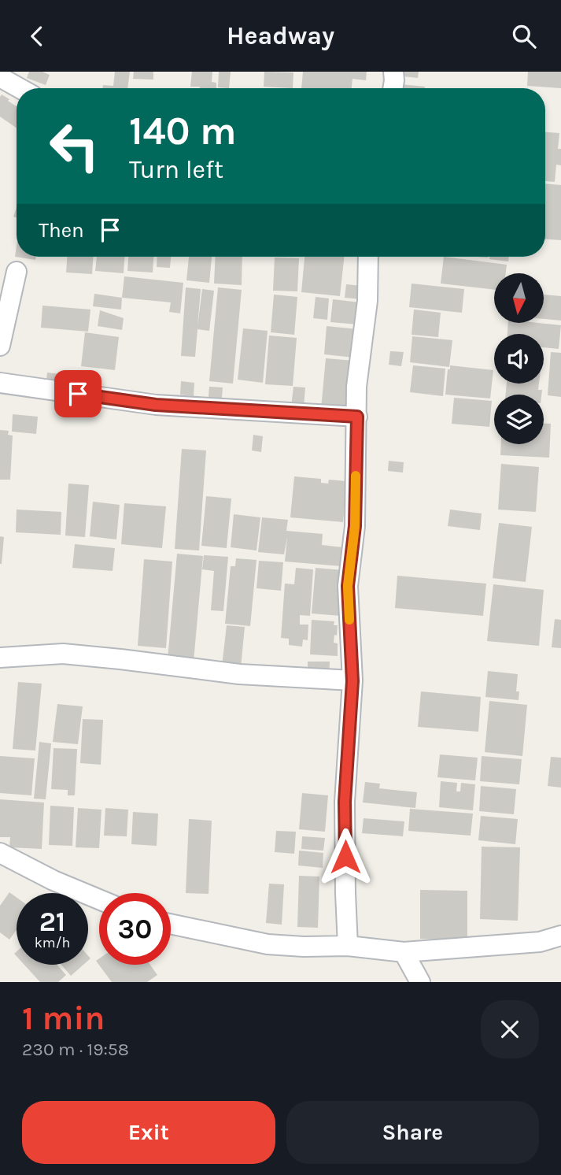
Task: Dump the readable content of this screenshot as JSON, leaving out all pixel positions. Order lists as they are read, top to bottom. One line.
{"north":"bottom","page":{"header":"Headway","turn":["140 m","Turn left"],"then":"Then","speed":"21 km/h","limit":"30","heading":["1 min","230 m · 19:58"],"buttons":["Exit","Share"]}}
